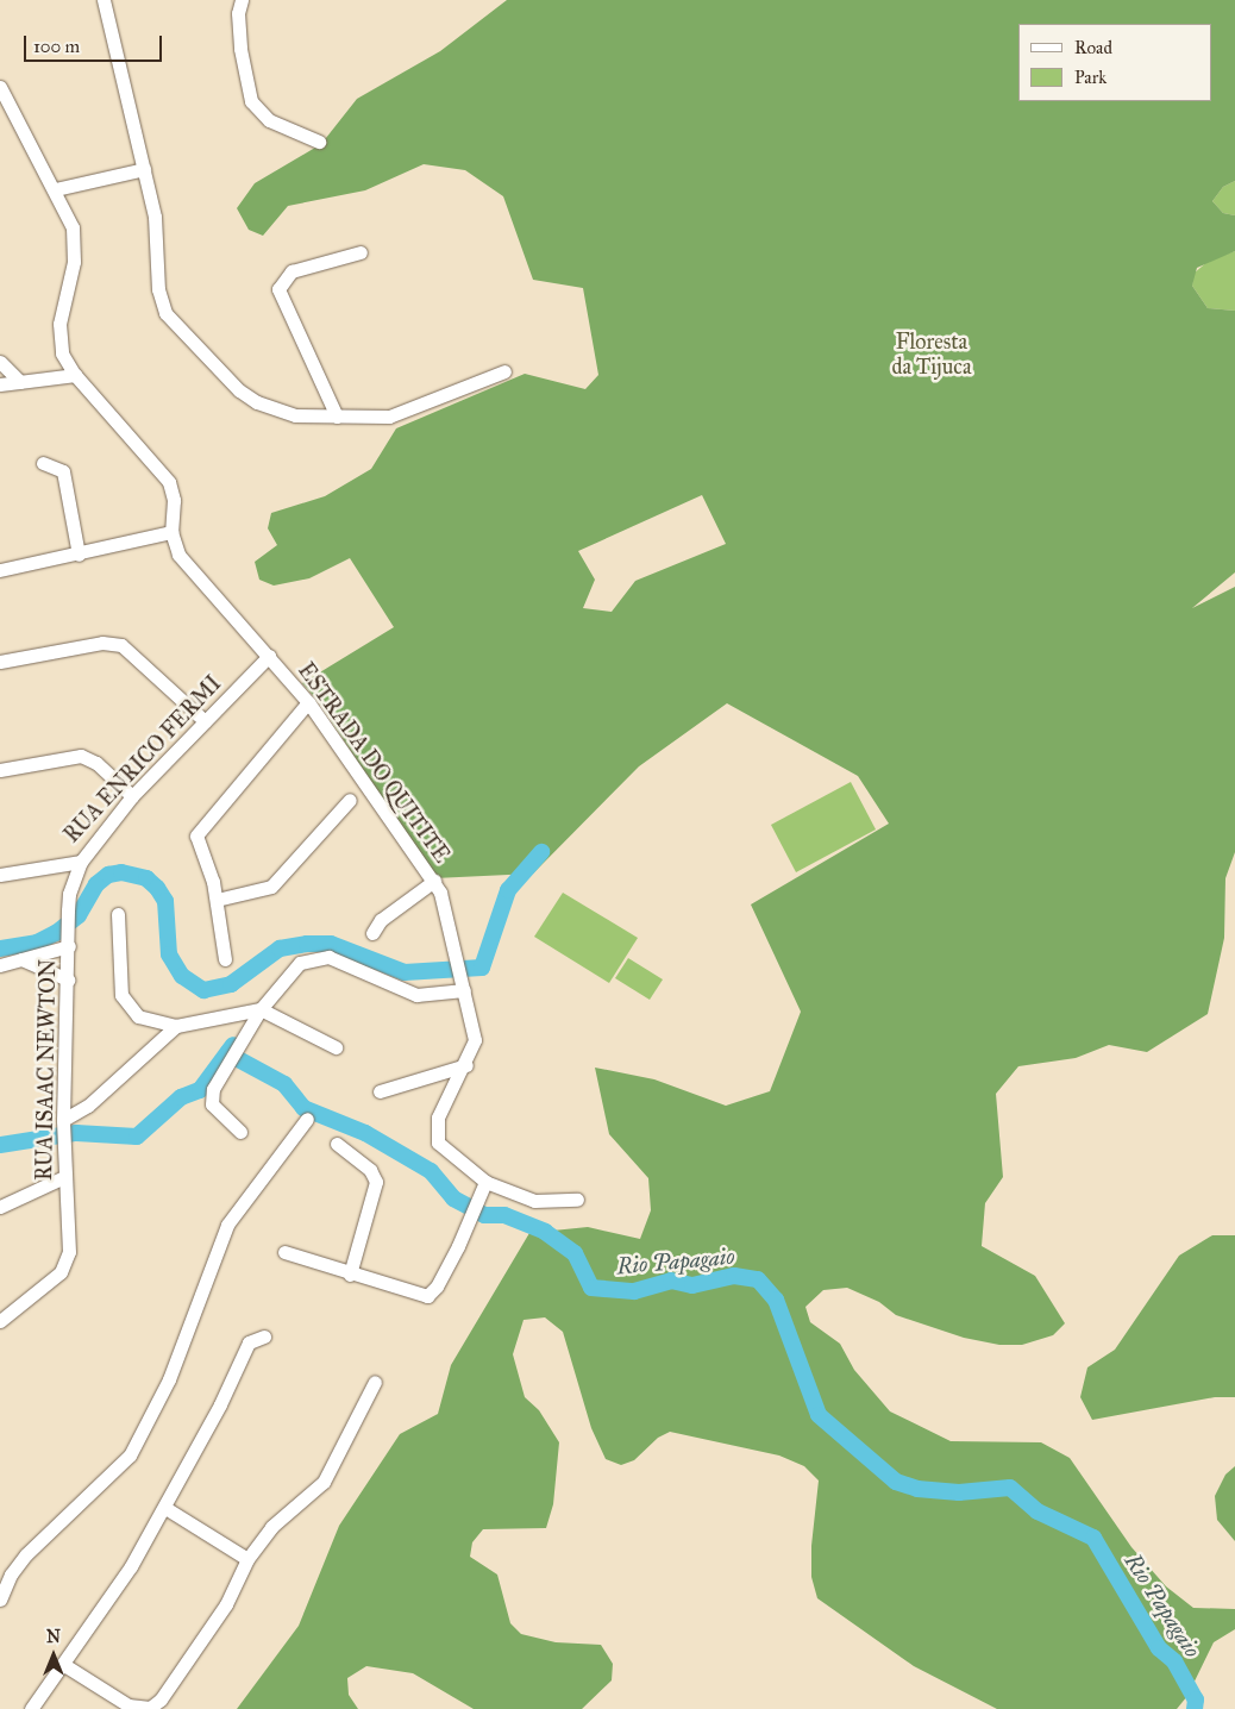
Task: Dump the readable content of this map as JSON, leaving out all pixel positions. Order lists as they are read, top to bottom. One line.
{"streets":{"street":["RUA ENRICO FERMI","ESTRADA DO QUITITE","RUA ISAAC NEWTON"]},"crossings":[["RUA ENRICO FERMI","ESTRADA DO QUITITE"],["RUA ENRICO FERMI","RUA ISAAC NEWTON"]],"water":["Rio Papagaio"],"parks":["Floresta da Tijuca"],"legend":["Road","Park"],"scale_bar":"100 m","north":"top"}
